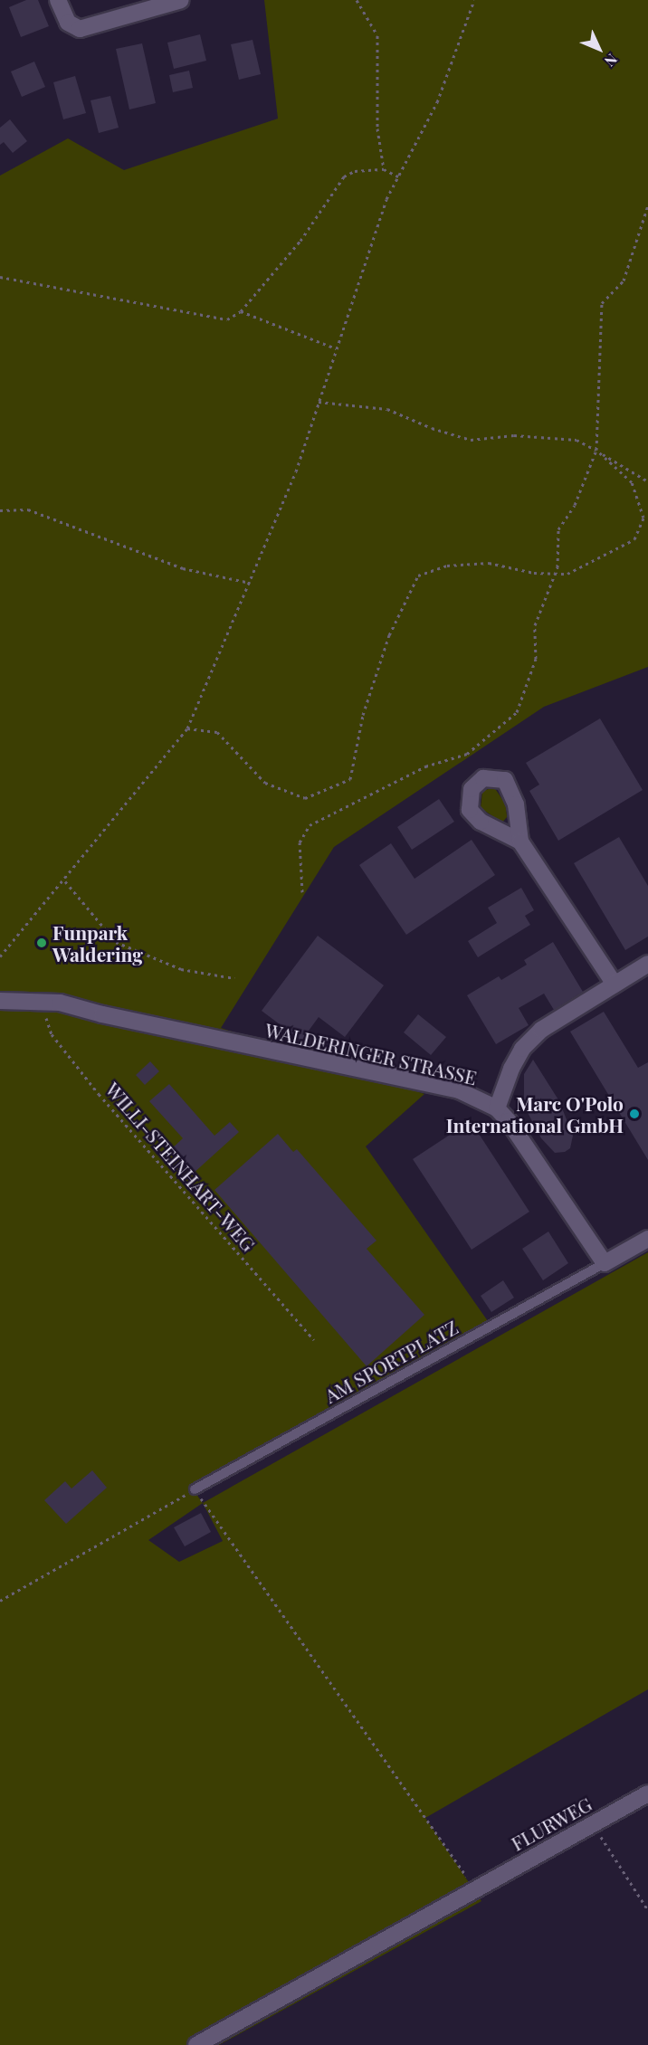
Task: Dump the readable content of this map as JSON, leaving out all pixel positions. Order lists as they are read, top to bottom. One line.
{"streets":{"street":["WALDERINGER STRASSE","FLURWEG"],"lane":["AM SPORTPLATZ"],"path":["WILLI-STEINHART-WEG"]},"crossings":[["WALDERINGER STRASSE","WILLI-STEINHART-WEG"],["WALDERINGER STRASSE","AM SPORTPLATZ"]],"places":["Funpark Waldering","Marc O'Polo International GmbH"],"north":"bottom right"}
